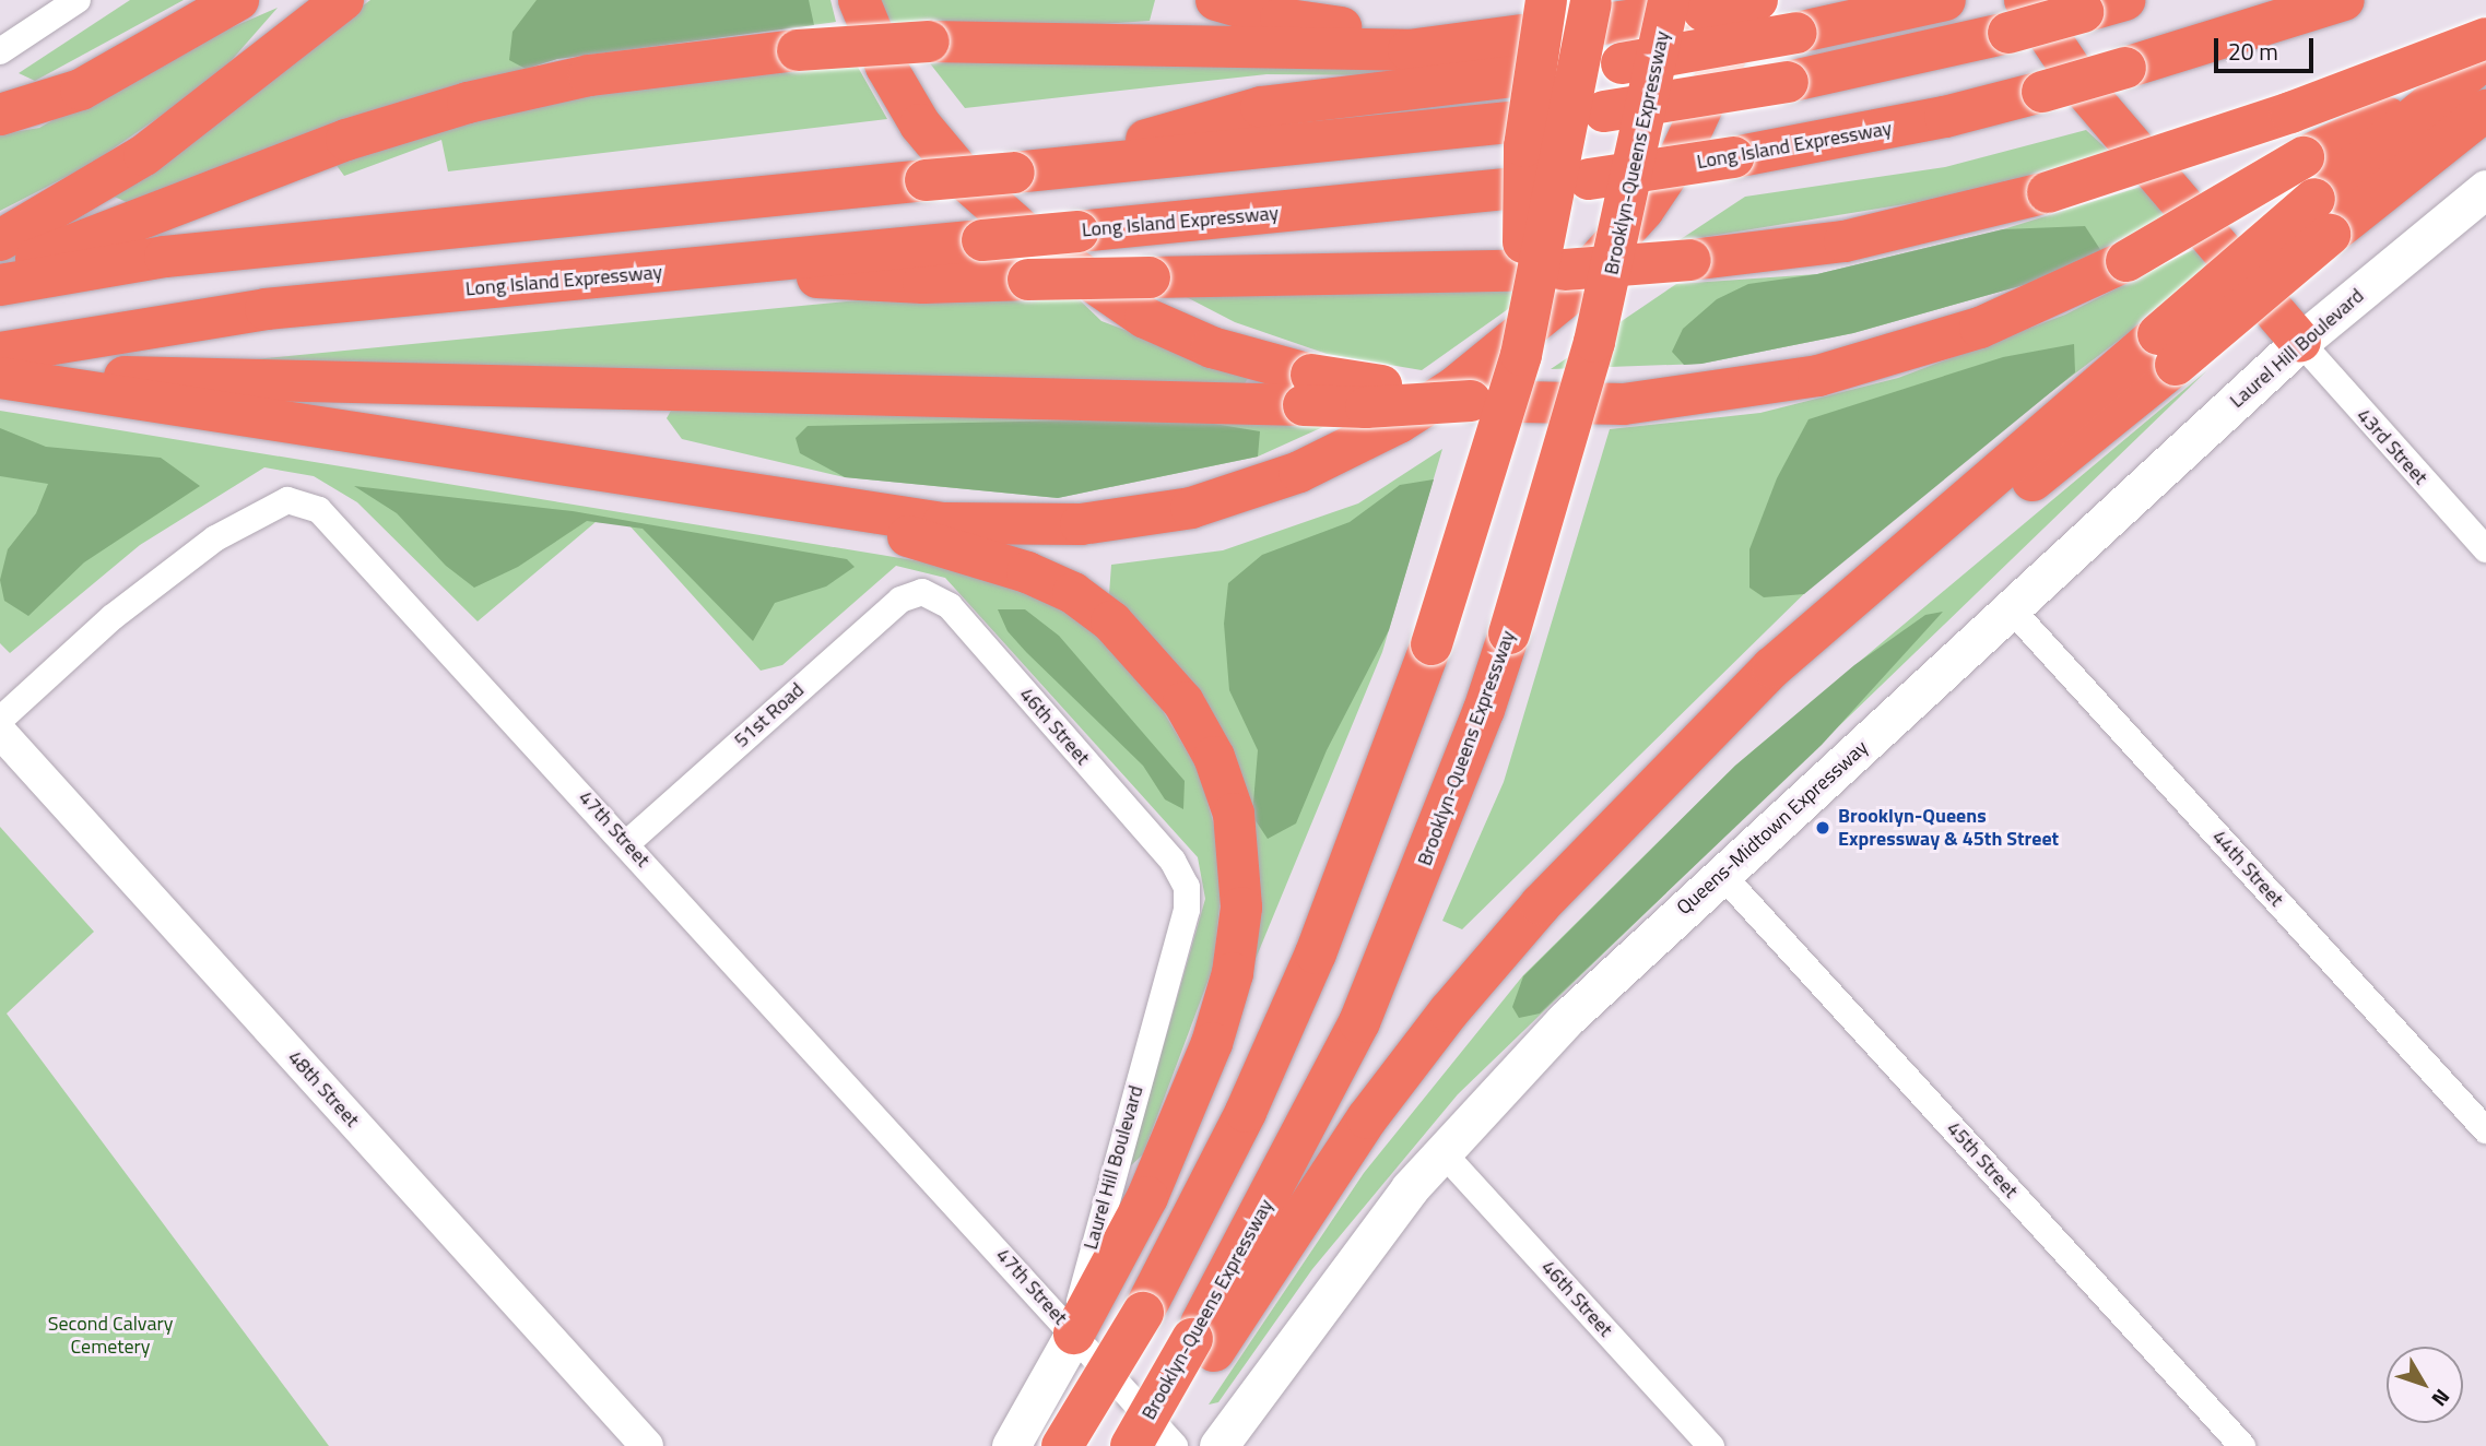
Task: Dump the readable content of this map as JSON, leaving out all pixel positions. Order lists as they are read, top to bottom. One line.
{"streets":{"highway":["Long Island Expressway","Brooklyn-Queens Expressway"],"main road":["Laurel Hill Boulevard","Queens-Midtown Expressway"],"street":["43rd Street","51st Road","46th Street","47th Street","44th Street","48th Street","45th Street"]},"crossings":[["Laurel Hill Boulevard","43rd Street"],["Laurel Hill Boulevard","46th Street"],["Laurel Hill Boulevard","Queens-Midtown Expressway"],["Laurel Hill Boulevard","47th Street"],["51st Road","46th Street"],["51st Road","47th Street"],["46th Street","Queens-Midtown Expressway"],["Queens-Midtown Expressway","44th Street"],["Queens-Midtown Expressway","45th Street"]],"parks":["Second Calvary Cemetery"],"places":["Brooklyn-Queens Expressway & 45th Street"],"scale_bar":"20 m","north":"bottom right"}
